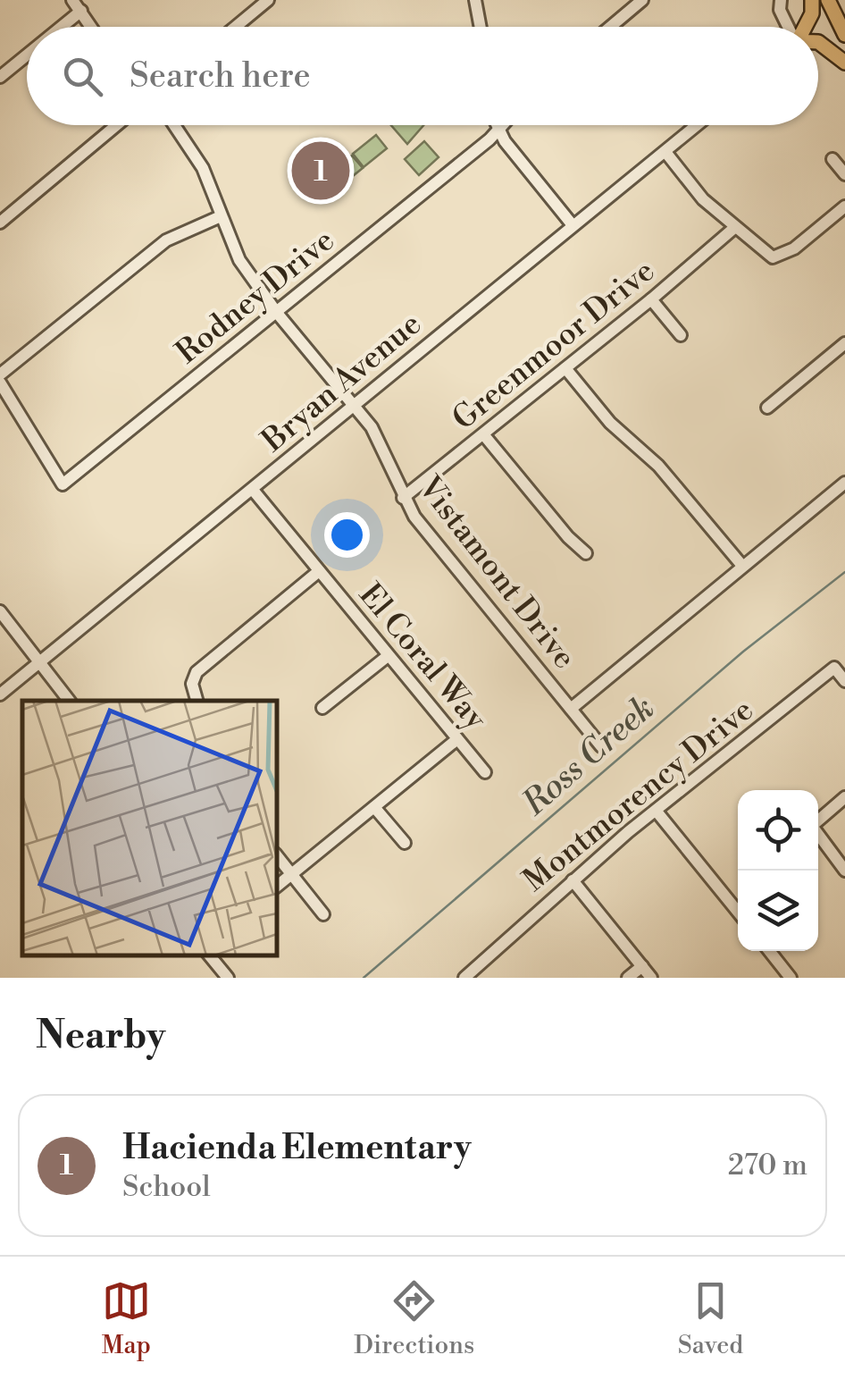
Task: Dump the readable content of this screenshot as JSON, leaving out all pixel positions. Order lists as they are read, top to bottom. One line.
{"streets":{"street":["Rodney Drive","Greenmoor Drive","Bryan Avenue","Vistamont Drive","El Coral Way","Montmorency Drive"]},"crossings":[["Rodney Drive","Vistamont Drive"],["Greenmoor Drive","Vistamont Drive"],["Bryan Avenue","Vistamont Drive"],["Bryan Avenue","El Coral Way"]],"water":["Ross Creek"],"page":{"search":"Search here","pins":"1","heading":"Nearby","list":[{"mark":"1","name":"Hacienda Elementary","note":"School","value":"270 m"}],"nav":["Map","Directions","Saved"]}}
